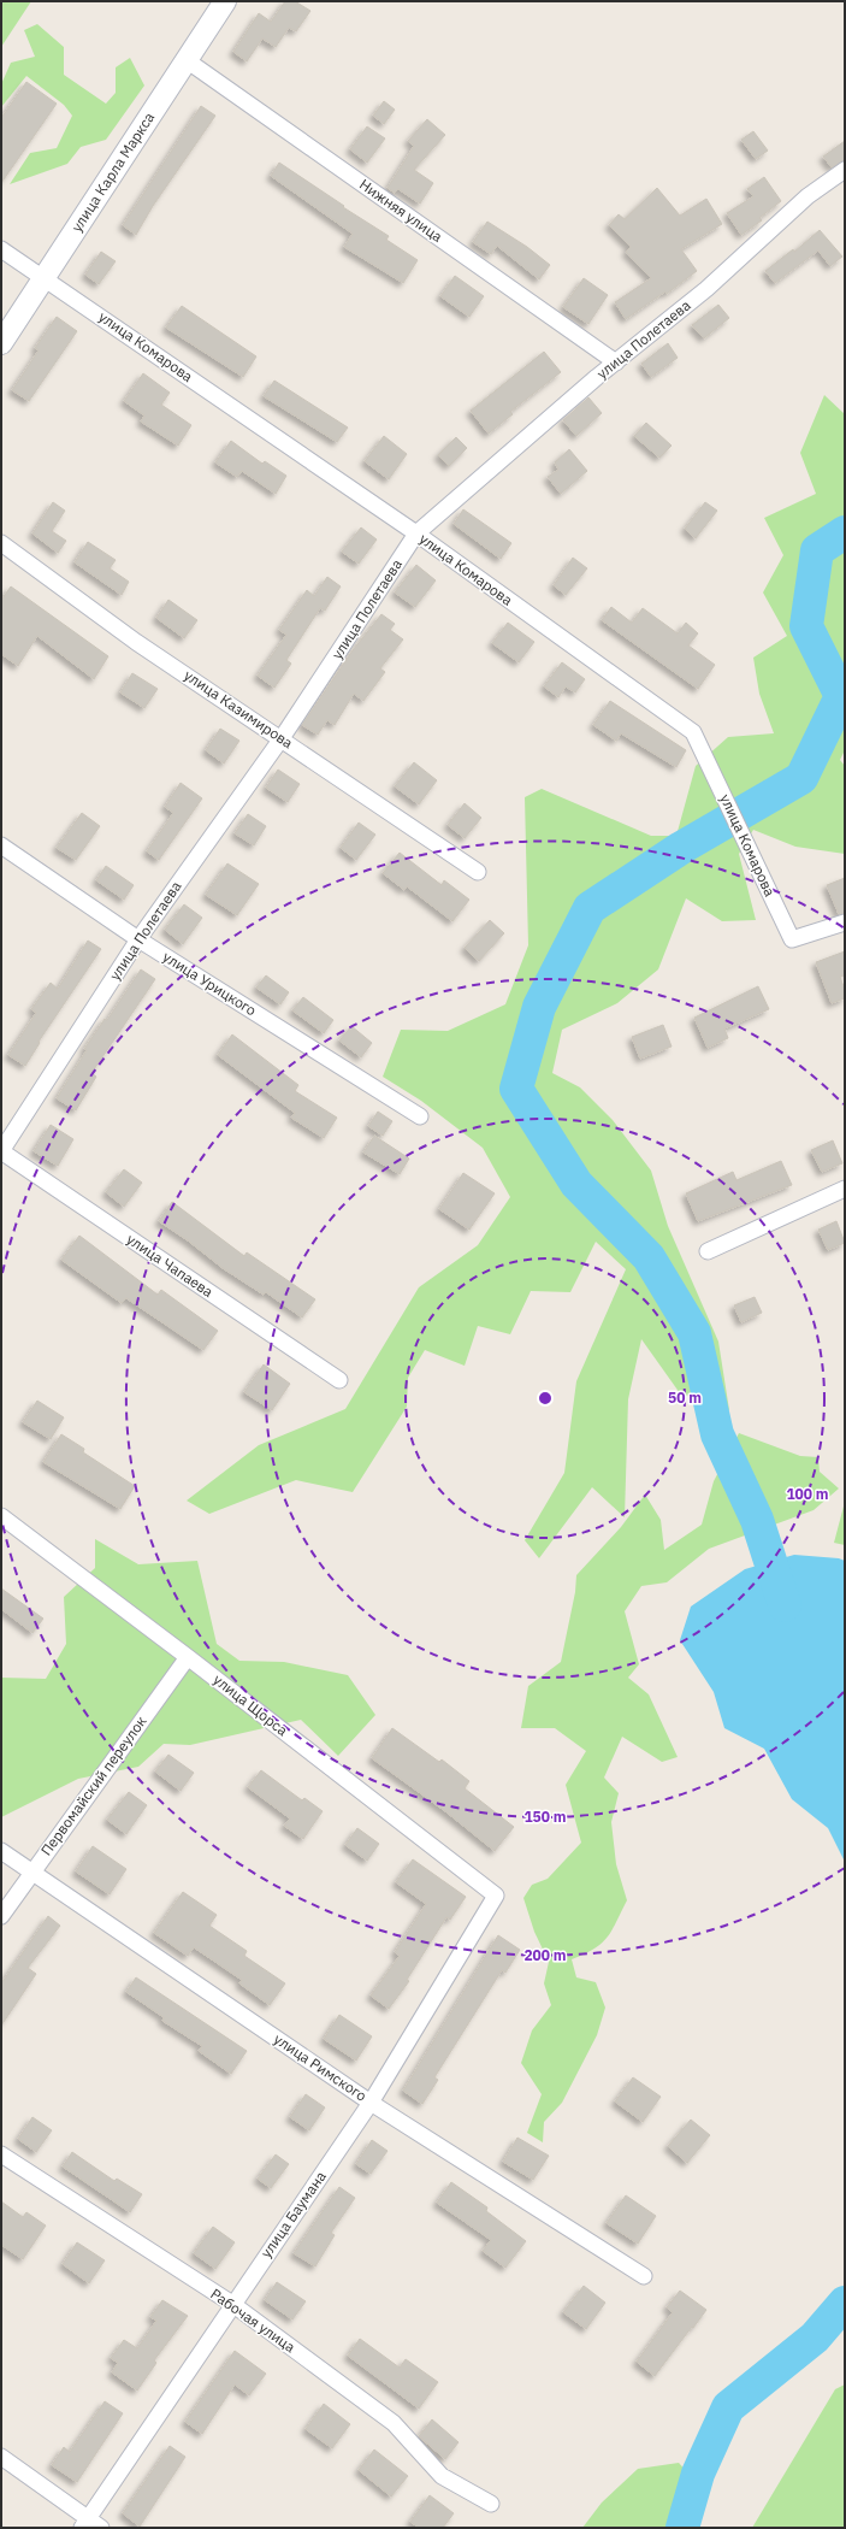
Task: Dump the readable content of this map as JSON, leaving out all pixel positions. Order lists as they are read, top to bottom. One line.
{"streets":{"main road":["улица Карла Маркса"],"street":["Нижняя улица","улица Полетаева","улица Комарова","улица Казимирова","улица Урицкого","улица Чапаева","улица Щорса","Первомайский переулок","улица Римского","улица Баумана","Рабочая улица"]},"crossings":[["улица Карла Маркса","Нижняя улица"],["улица Карла Маркса","улица Комарова"],["Нижняя улица","улица Полетаева"],["улица Полетаева","улица Комарова"],["улица Полетаева","улица Казимирова"],["улица Полетаева","улица Урицкого"],["улица Полетаева","улица Чапаева"],["улица Щорса","Первомайский переулок"],["улица Щорса","улица Баумана"],["Первомайский переулок","улица Римского"],["улица Римского","улица Баумана"],["улица Баумана","Рабочая улица"]],"rings":["50 m","100 m","150 m","200 m"]}
